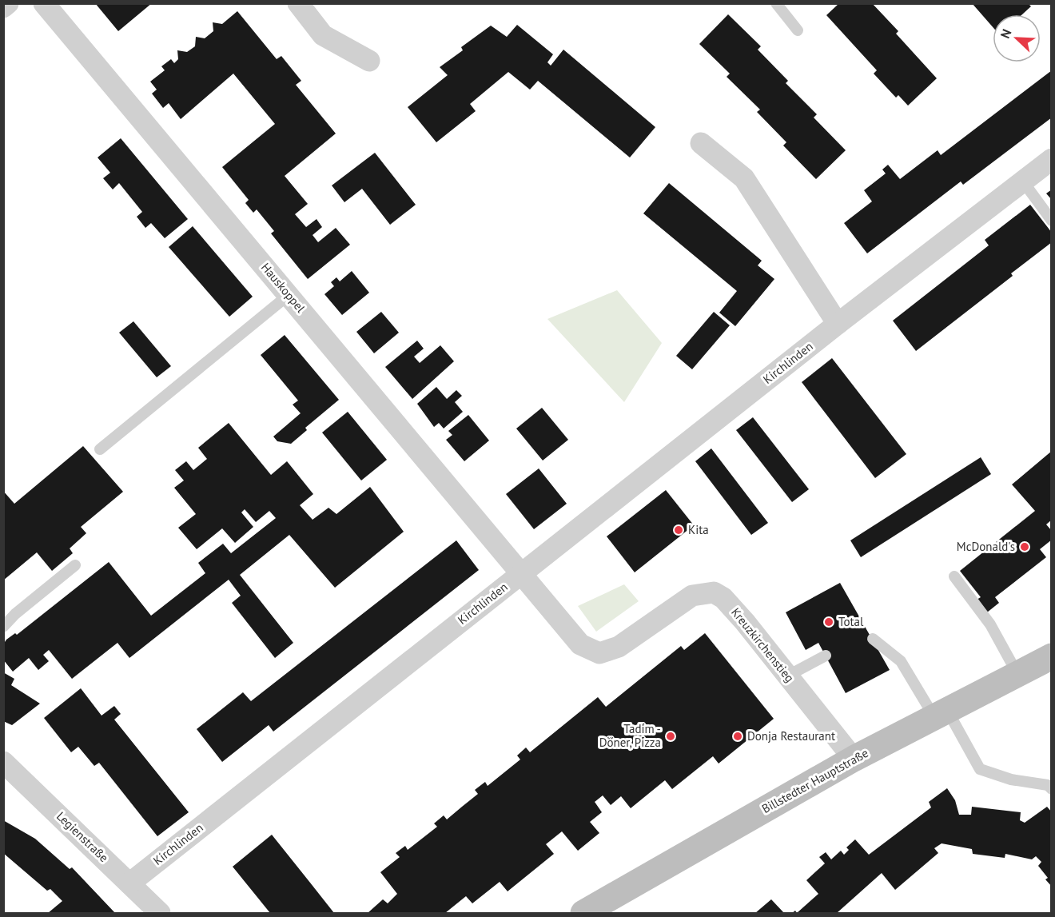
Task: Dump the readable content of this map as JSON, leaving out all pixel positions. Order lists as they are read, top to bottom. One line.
{"streets":{"main road":["Billstedter Hauptstraße"],"street":["Hauskoppel","Kirchlinden","Kreuzkirchenstieg","Legienstraße"]},"crossings":[["Hauskoppel","Kirchlinden"],["Hauskoppel","Kreuzkirchenstieg"],["Kirchlinden","Kreuzkirchenstieg"],["Kirchlinden","Legienstraße"],["Kreuzkirchenstieg","Billstedter Hauptstraße"]],"places":["Kita","McDonald's","Total","Tadim - Döner, Pizza","Donja Restaurant"],"north":"top left"}
